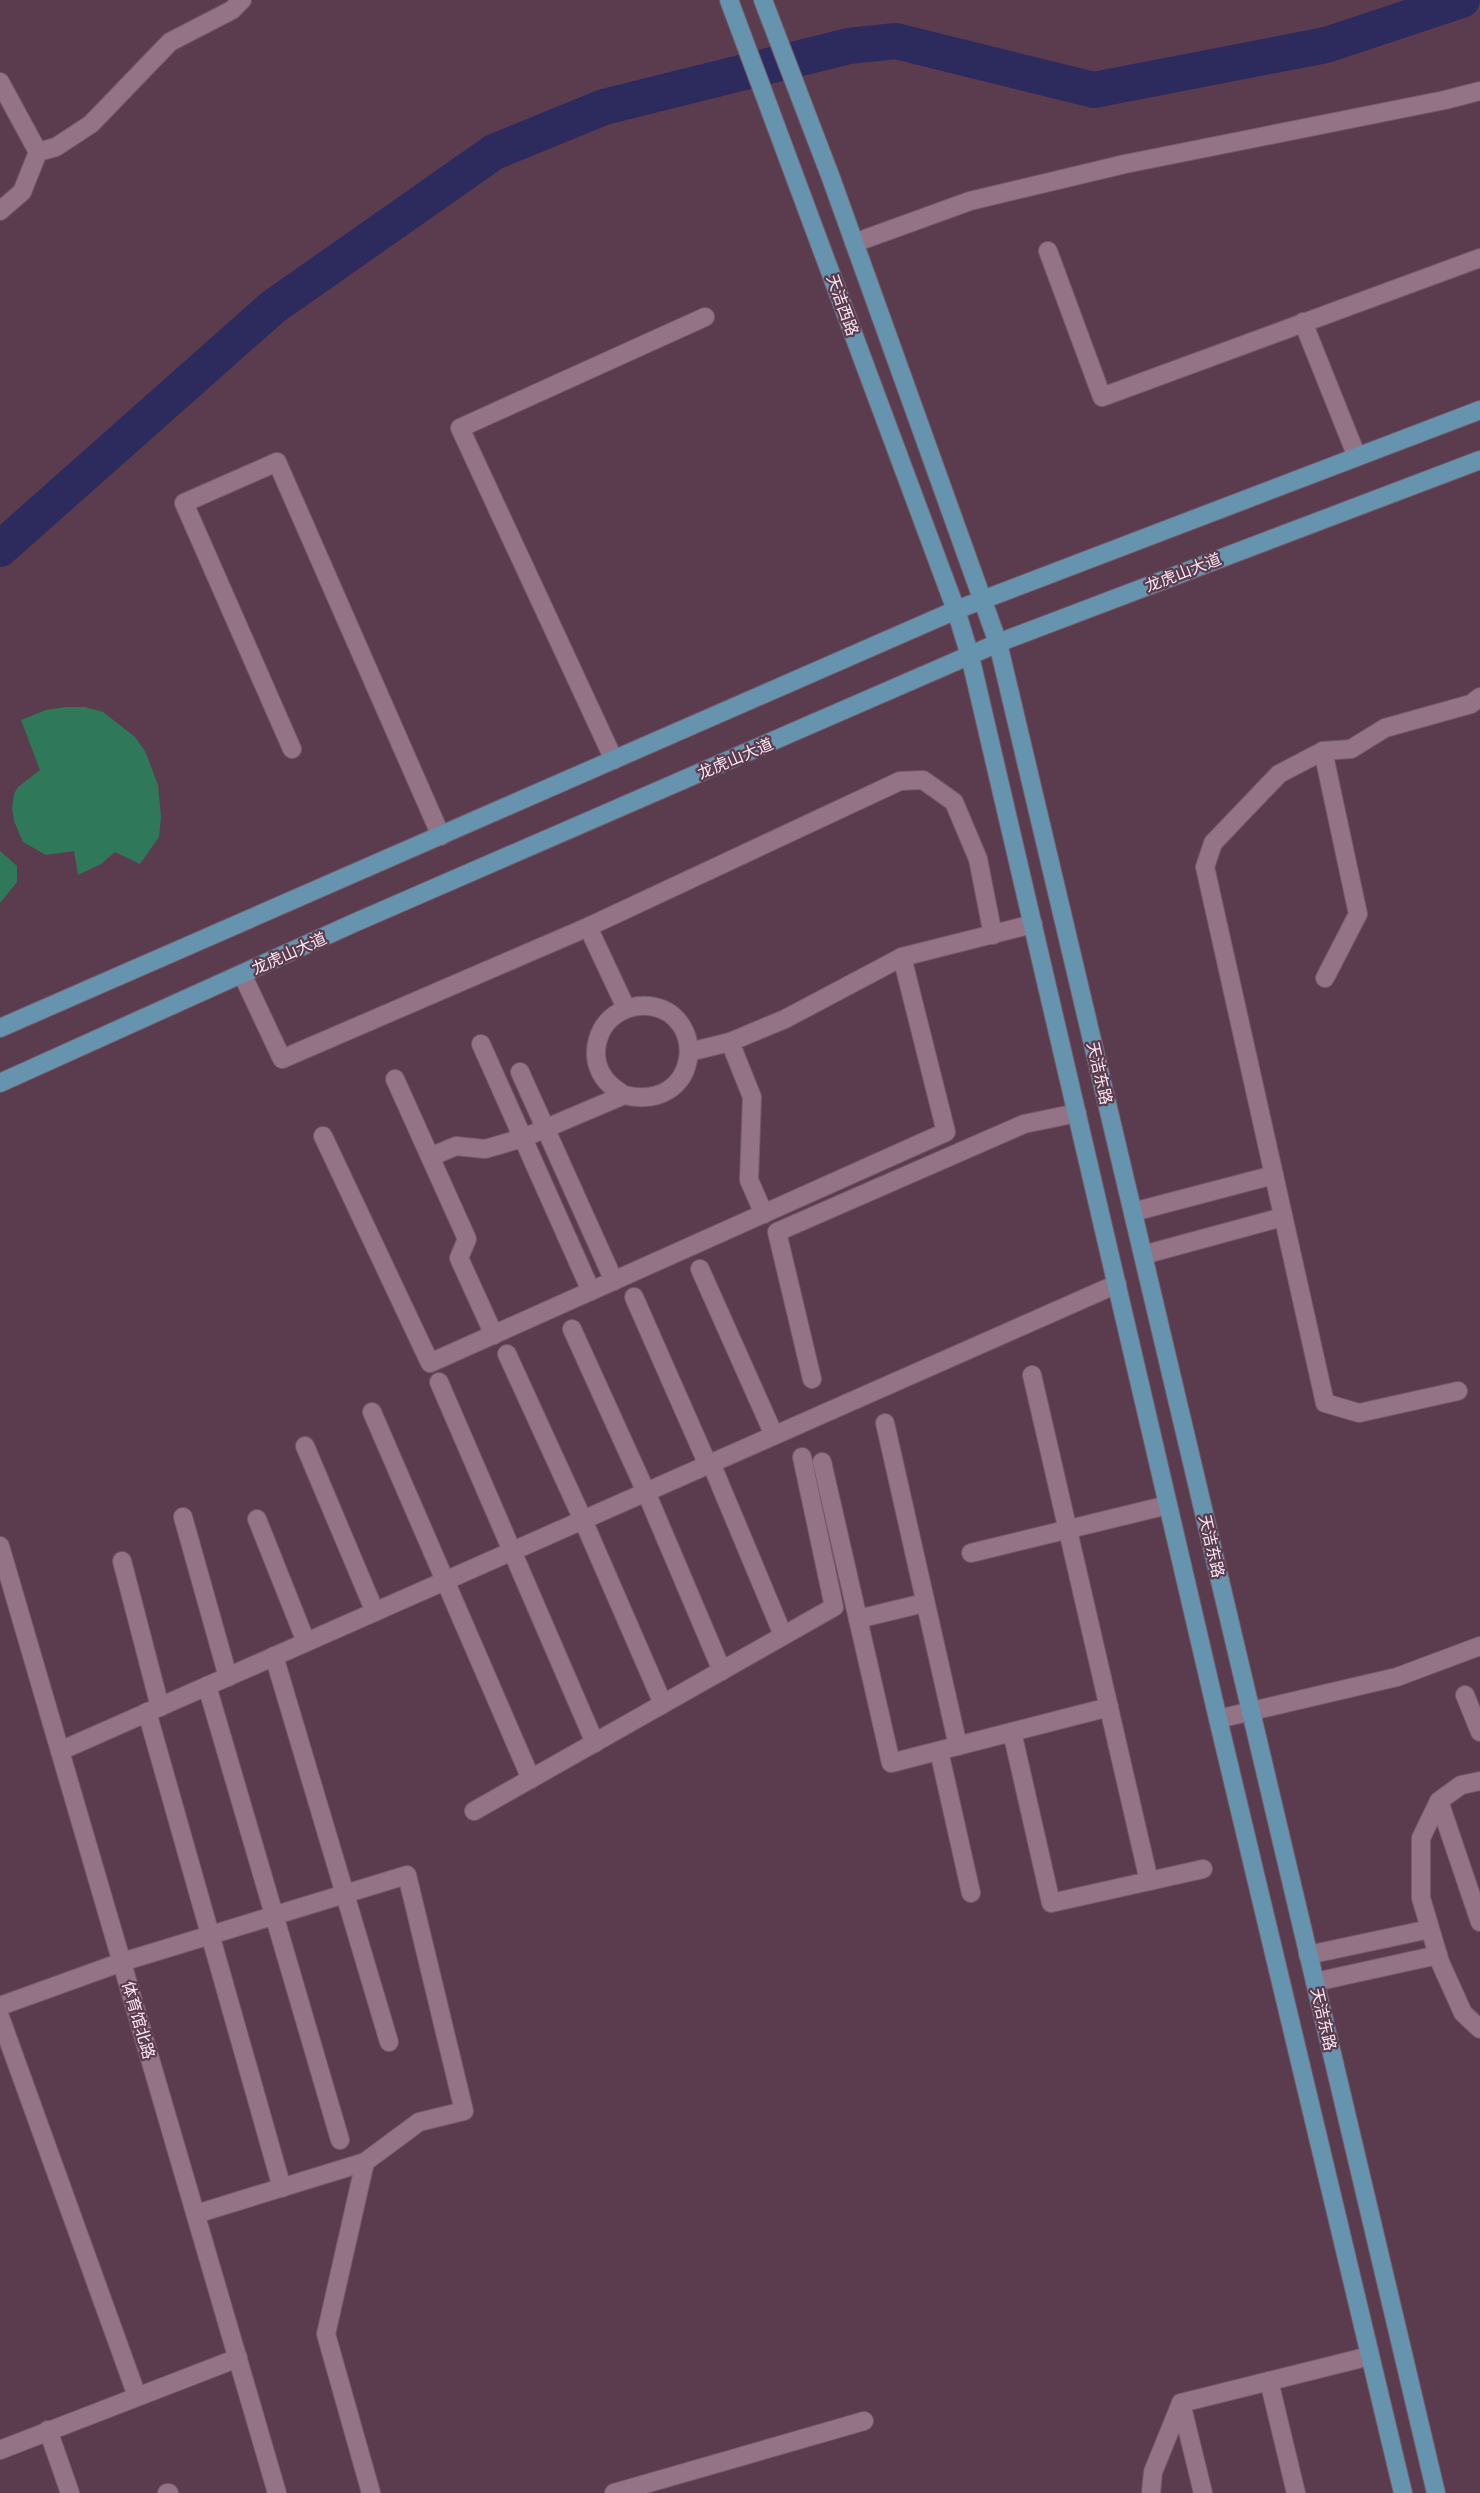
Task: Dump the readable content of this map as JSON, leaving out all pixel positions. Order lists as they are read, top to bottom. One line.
{"streets":{"main road":["天洁西路","龙虎山大道","天洁东路"],"street":["体育馆北路"]},"crossings":[["天洁西路","天洁东路"],["龙虎山大道","天洁东路"]]}
